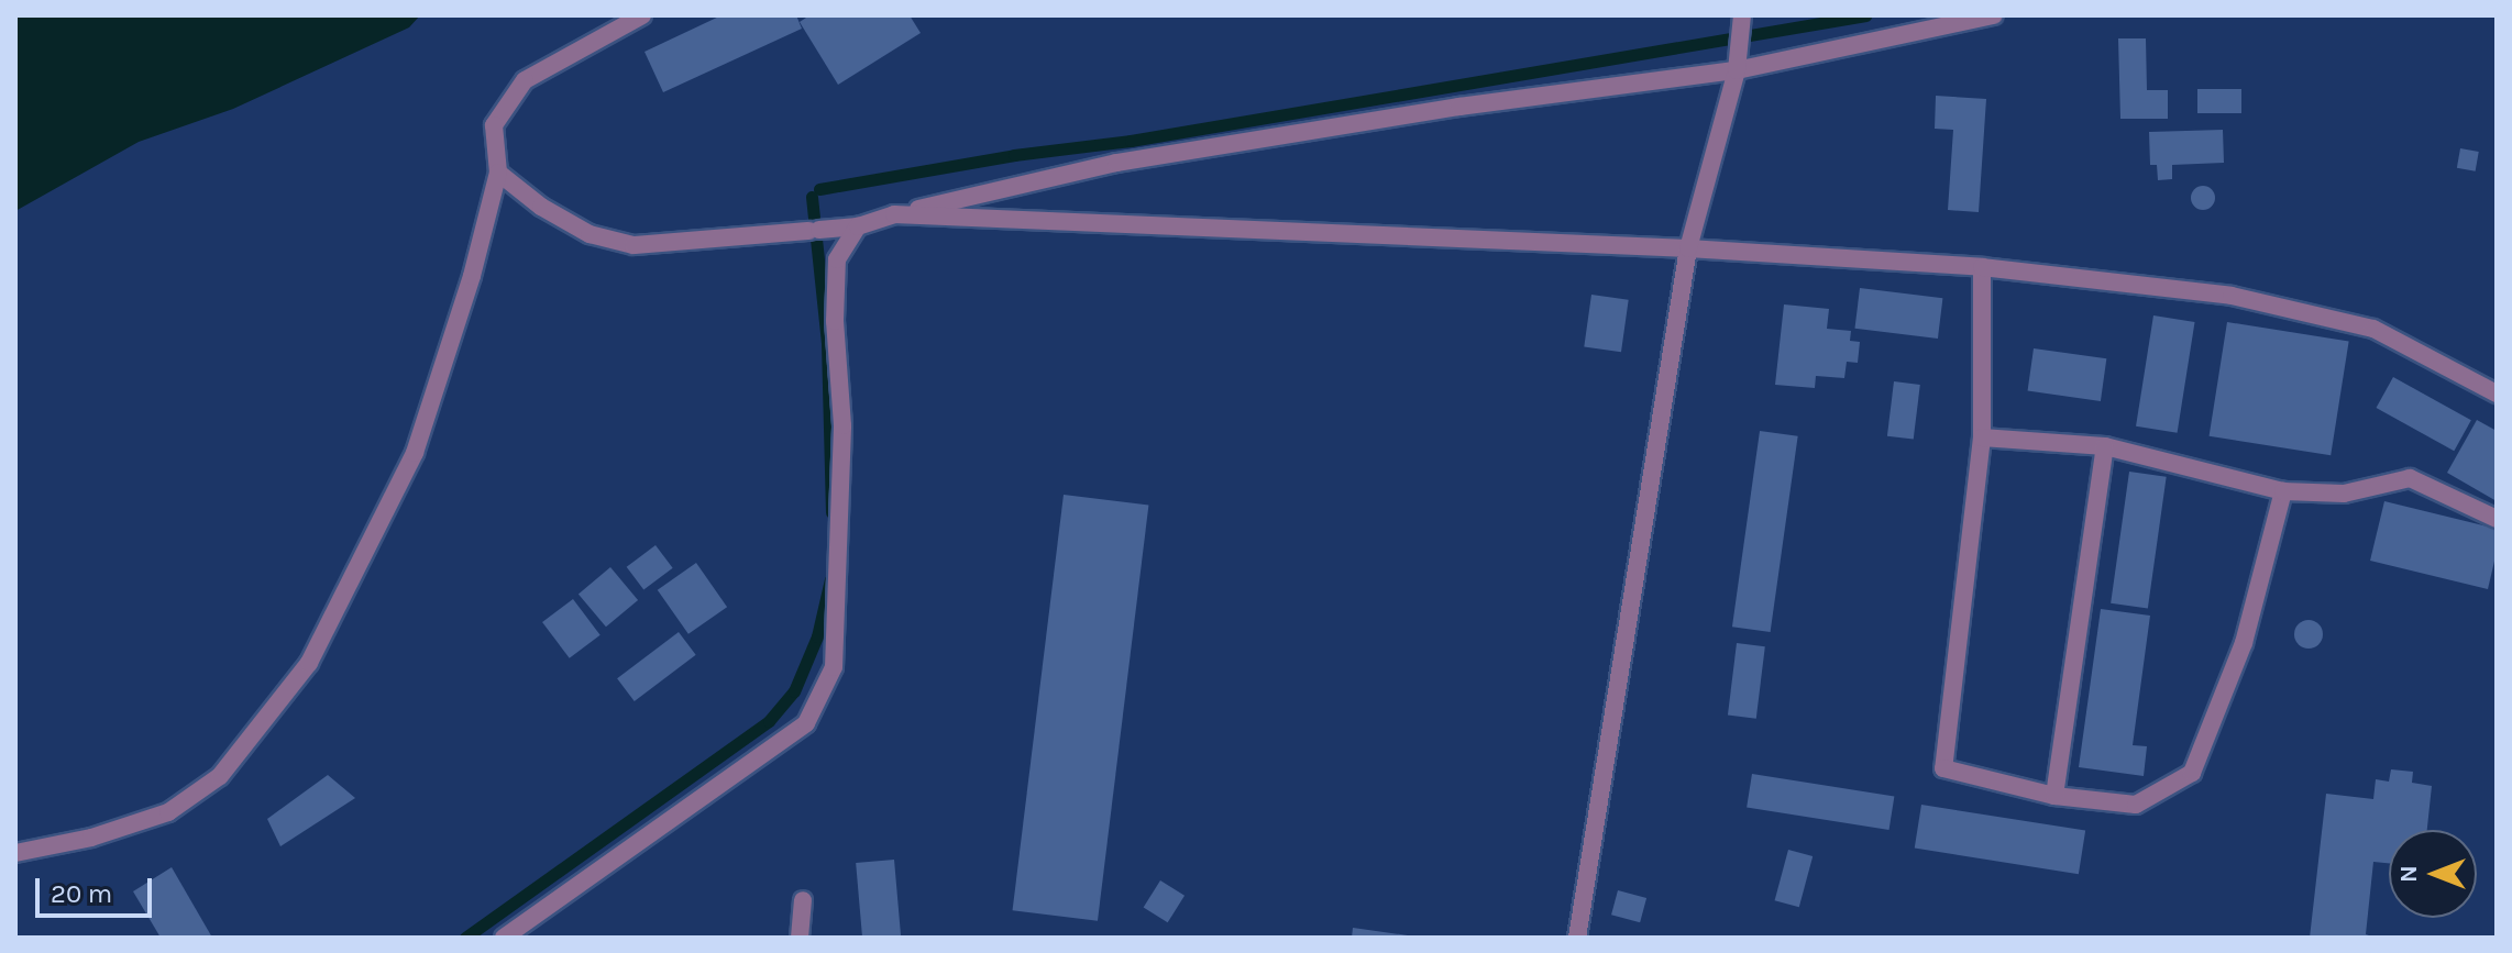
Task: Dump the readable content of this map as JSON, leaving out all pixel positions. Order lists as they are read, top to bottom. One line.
{"scale_bar":"20 m","north":"left"}
